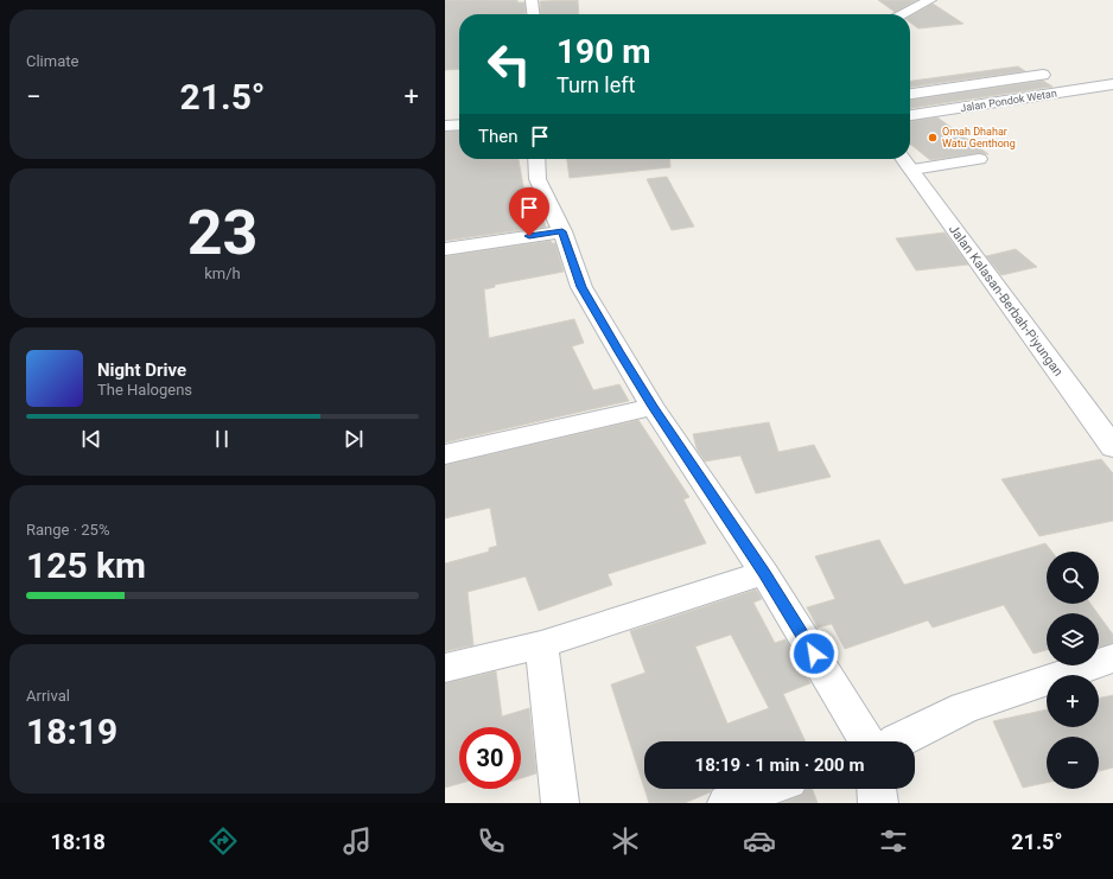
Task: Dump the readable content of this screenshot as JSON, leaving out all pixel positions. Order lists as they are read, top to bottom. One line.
{"streets":{"street":["Jalan Pondok Wetan","Jalan Kalasan-Berbah-Piyungan"]},"places":["Omah Dhahar Watu Genthong"],"page":{"tile":["Climate",["23","km/h"],["Range · 25%","125 km"],["Arrival","18:19"]],"turn":["190 m","Turn left"],"heat":["−","21.5°","+"],"then":"Then","song":["Night Drive","The Halogens"],"map_buttons":["+","−"],"limit":"30","trip":"18:19 · 1 min · 200 m","tabs":["18:18","21.5°"]}}
